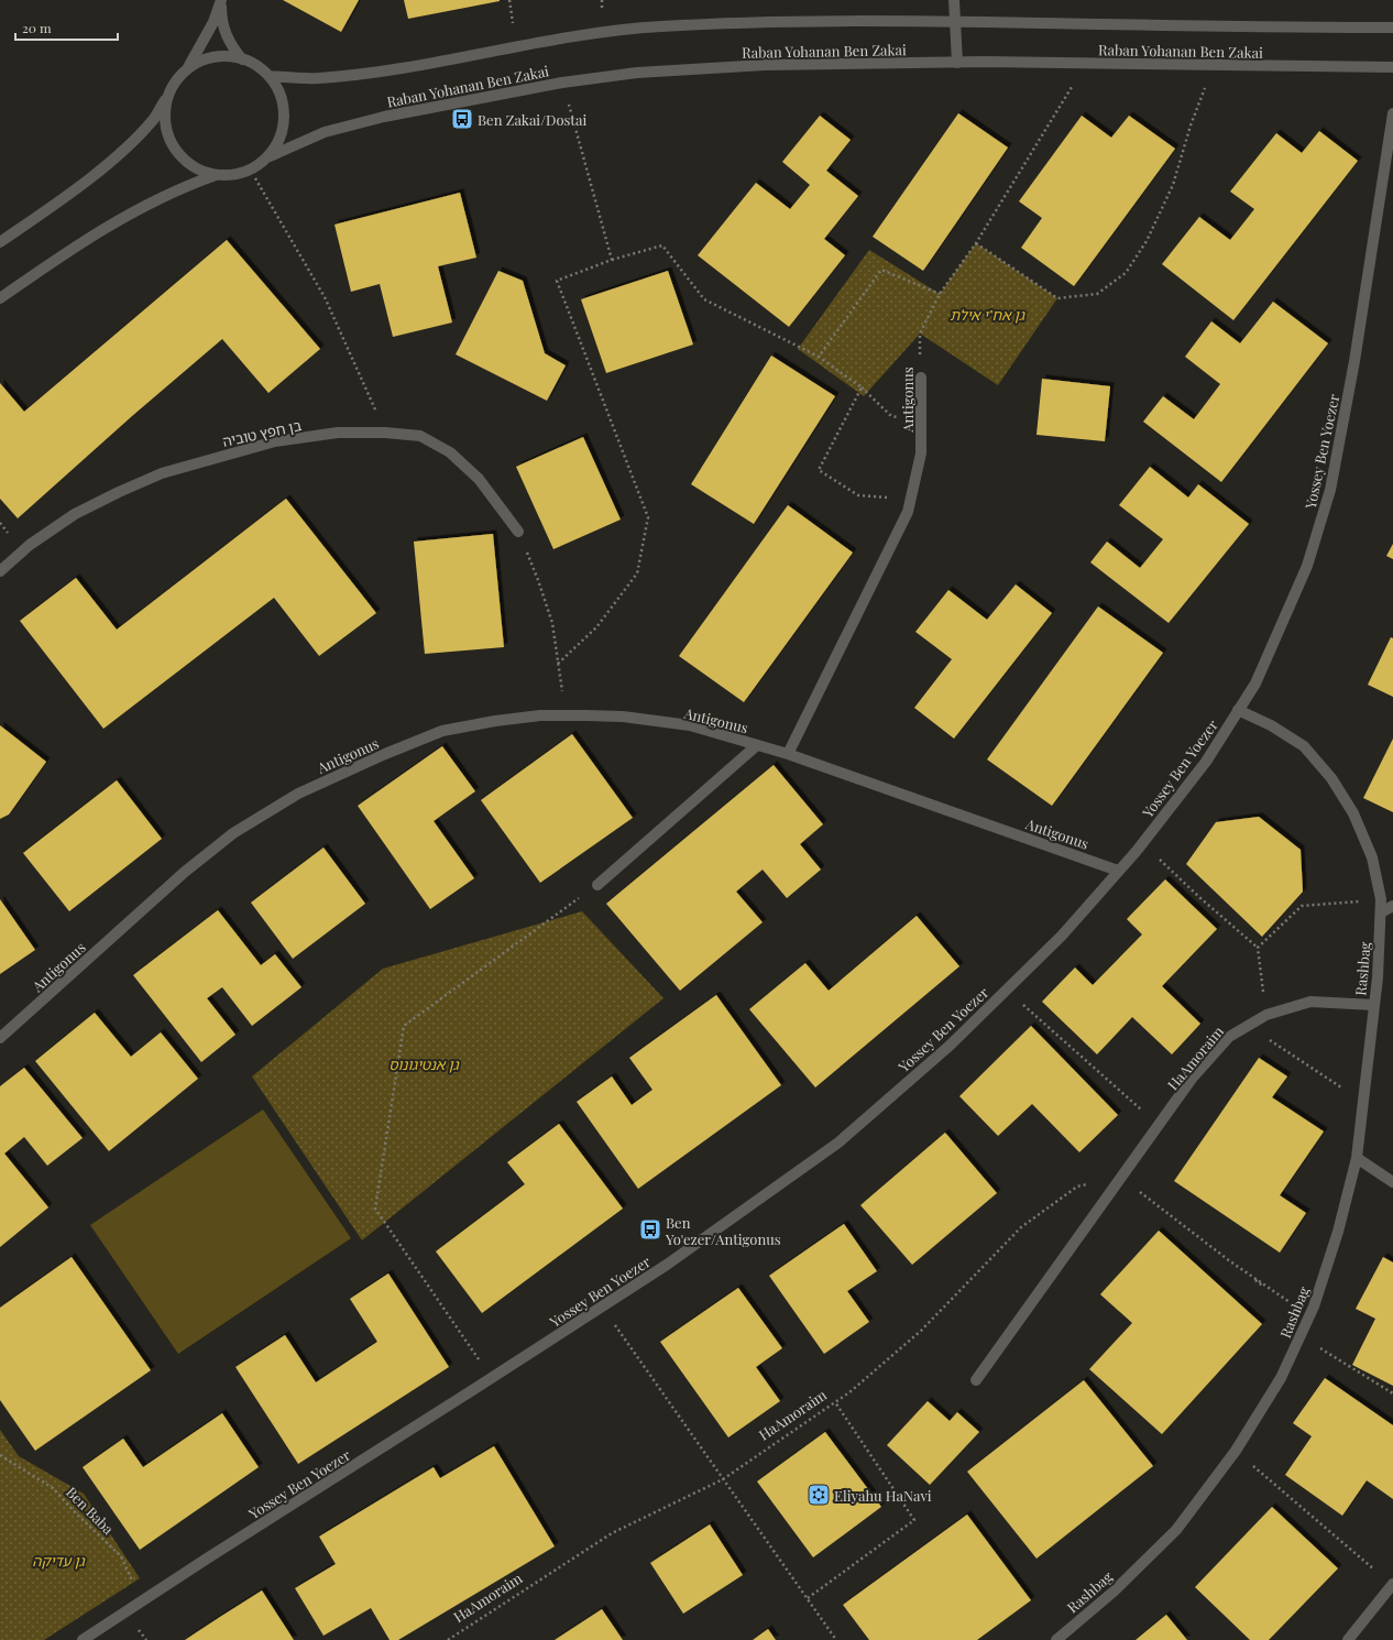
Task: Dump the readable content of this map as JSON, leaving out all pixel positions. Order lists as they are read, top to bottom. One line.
{"streets":{"street":["Raban Yohanan Ben Zakai","Antigonus","בן חפץ טוביה","Yossey Ben Yoezer","Rashbag","HaAmoraim"],"path":["Ben Baba"]},"crossings":[["Raban Yohanan Ben Zakai","Antigonus"],["Antigonus","Yossey Ben Yoezer"],["Yossey Ben Yoezer","Rashbag"],["Yossey Ben Yoezer","Ben Baba"],["Rashbag","HaAmoraim"]],"parks":["גן אח\"י אילת","גן אנטיגונוס","גן עדיקה"],"places":{"bus stop":["Ben Zakai/Dostai","Ben Yo'ezer/Antigonus"],"synagogue":["Eliyahu HaNavi"]},"scale_bar":"20 m"}
